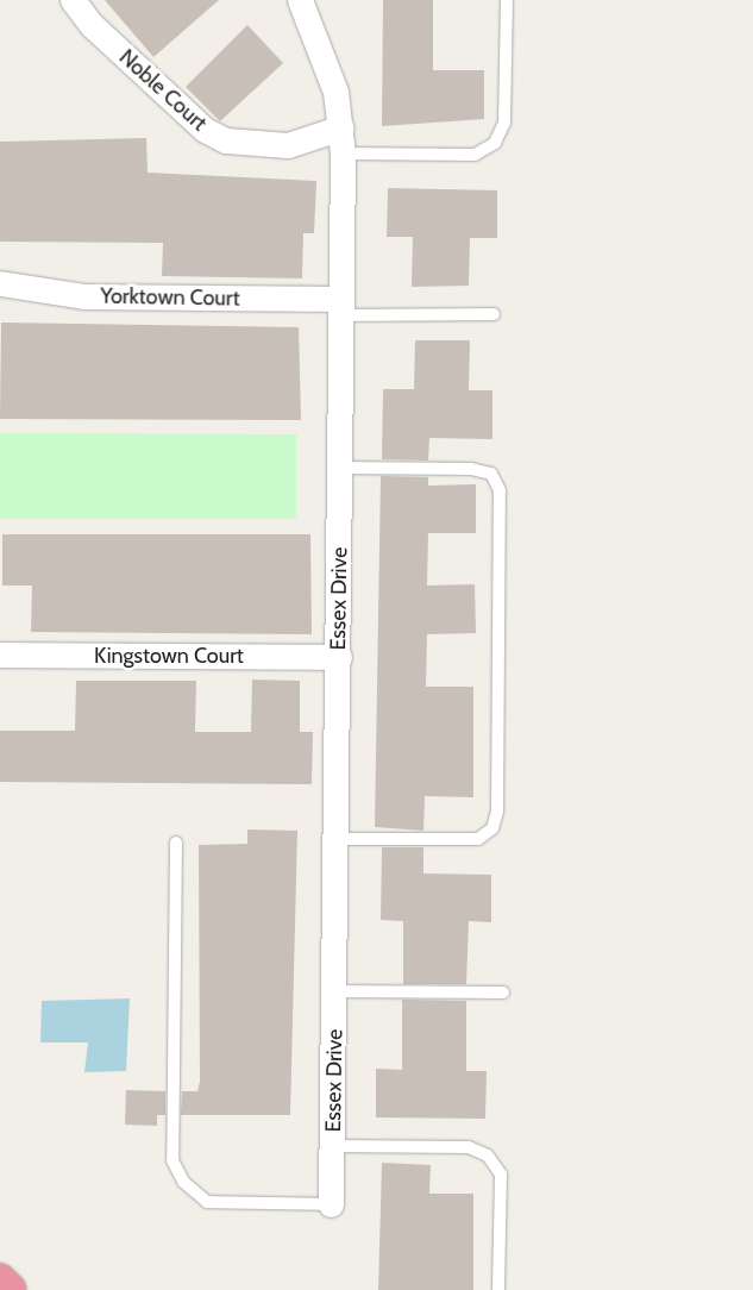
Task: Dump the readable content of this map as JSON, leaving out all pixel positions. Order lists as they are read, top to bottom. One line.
{"streets":{"street":["Noble Court","Yorktown Court","Essex Drive","Kingstown Court"]},"crossings":[["Noble Court","Essex Drive"],["Yorktown Court","Essex Drive"],["Essex Drive","Kingstown Court"]]}
